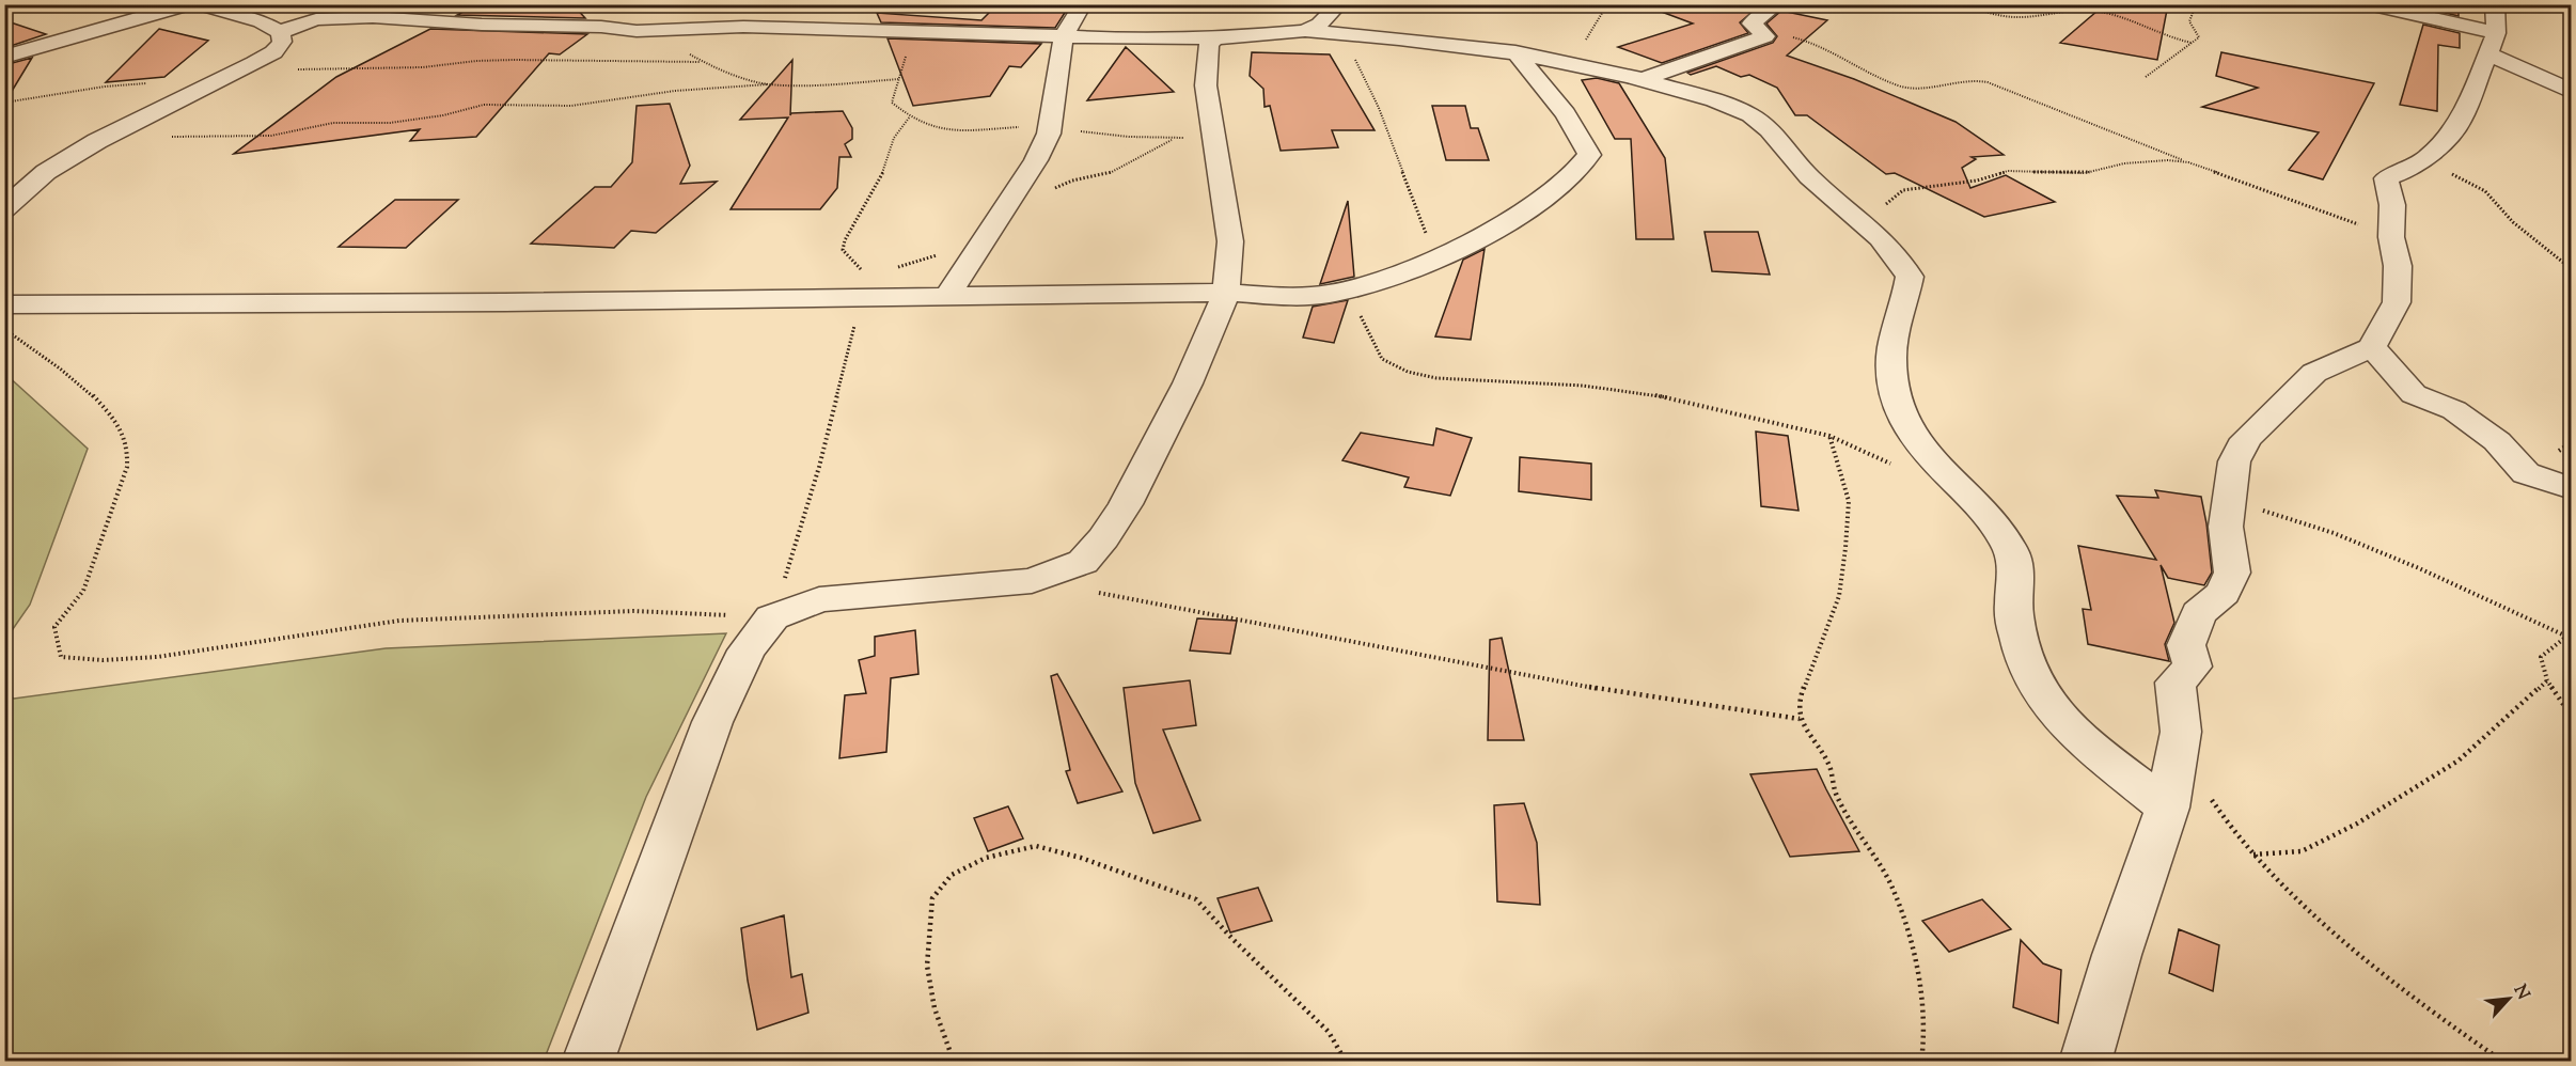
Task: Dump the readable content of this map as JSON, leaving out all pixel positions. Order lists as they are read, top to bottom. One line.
{"north":"top right"}
